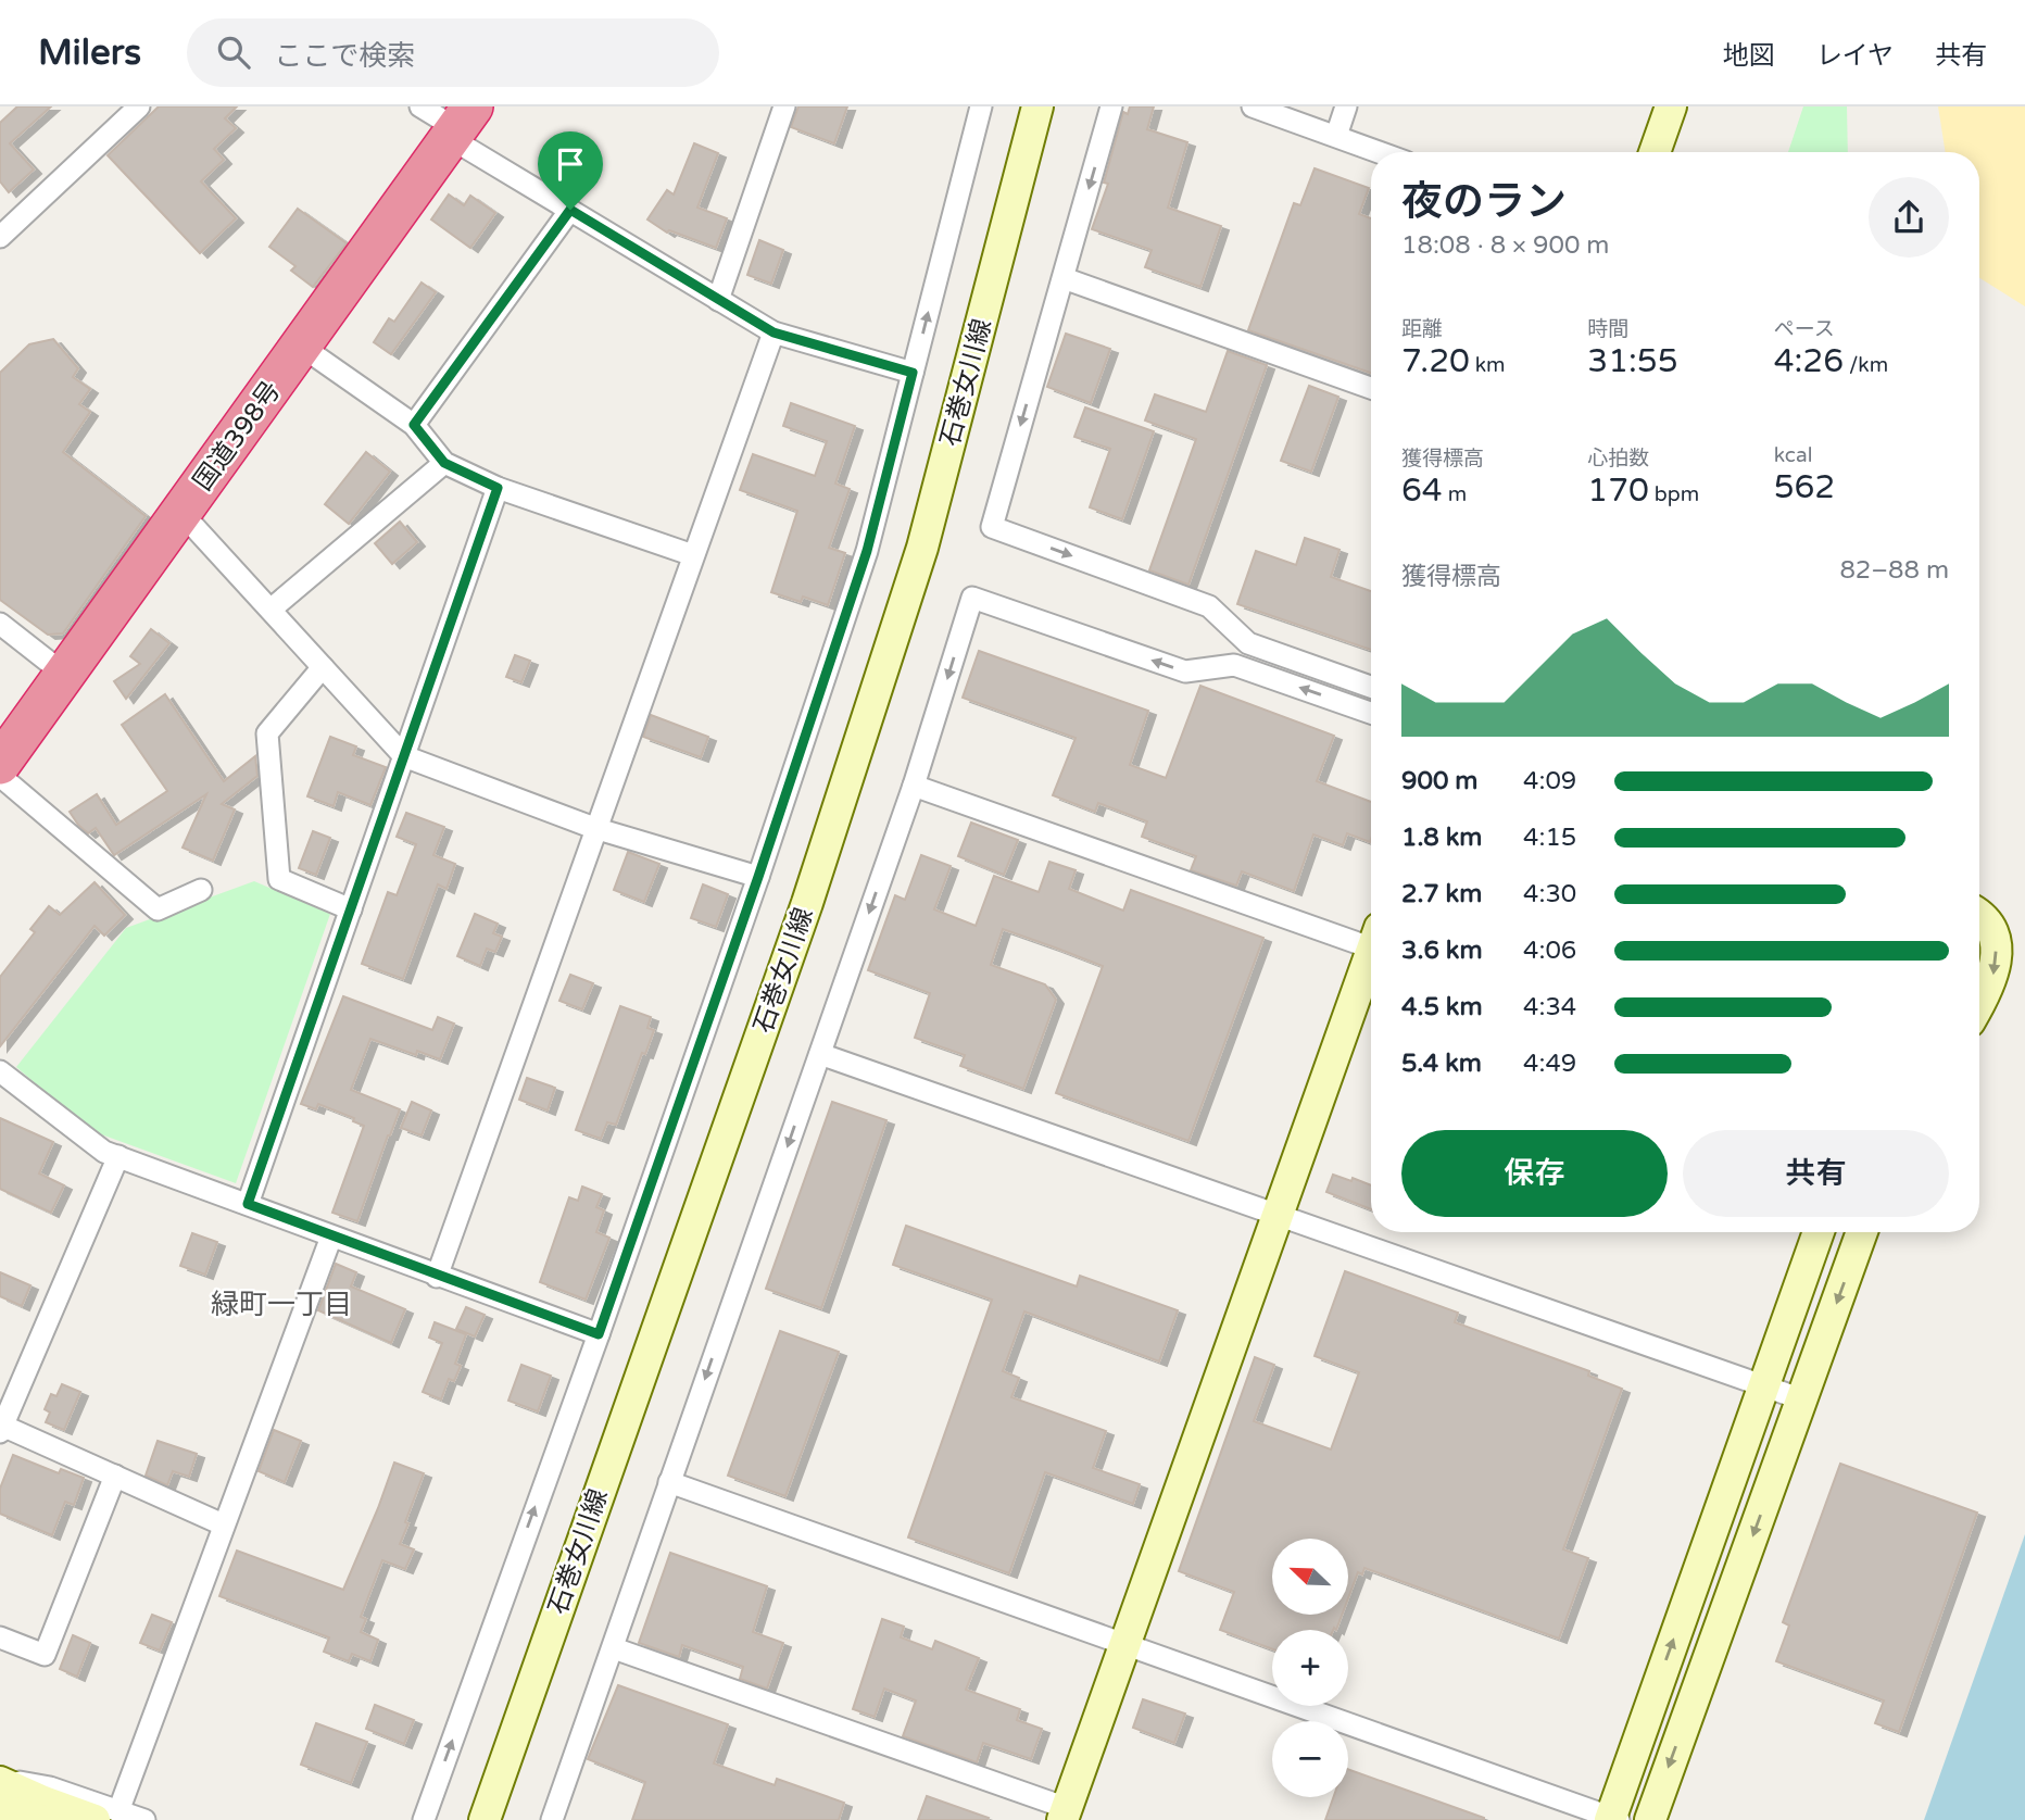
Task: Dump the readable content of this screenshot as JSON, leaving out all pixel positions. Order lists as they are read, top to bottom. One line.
{"streets":{"highway":["国道398号"],"street":["石巻女川線"]},"districts":["緑町一丁目"],"north":"top left","page":{"header":"Milers","search":"ここで検索","nav":["地図","レイヤ","共有"],"heading":["夜のラン","18:08 · 8 × 900 m"],"stats":[["距離","7.20 km"],["時間","31:55"],["ペース","4:26 /km"],["獲得標高","64 m"],["心拍数","170 bpm"],["kcal","562"]],"chart":["獲得標高","82–88 m"],"list":[{"name":"900 m","note":"4:09"},{"name":"1.8 km","note":"4:15"},{"name":"2.7 km","note":"4:30"},{"name":"3.6 km","note":"4:06"},{"name":"4.5 km","note":"4:34"},{"name":"5.4 km","note":"4:49"}],"buttons":["保存","共有"],"map_buttons":["+","−"]}}
